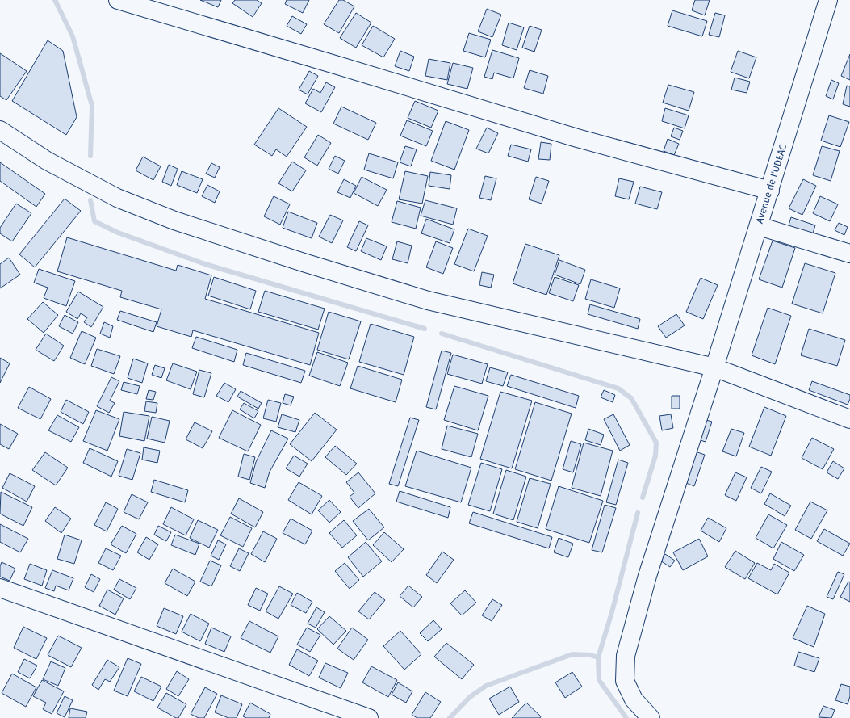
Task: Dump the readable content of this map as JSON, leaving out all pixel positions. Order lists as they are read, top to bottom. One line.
{"streets":{"street":["Avenue de I'UDEAC"]}}
